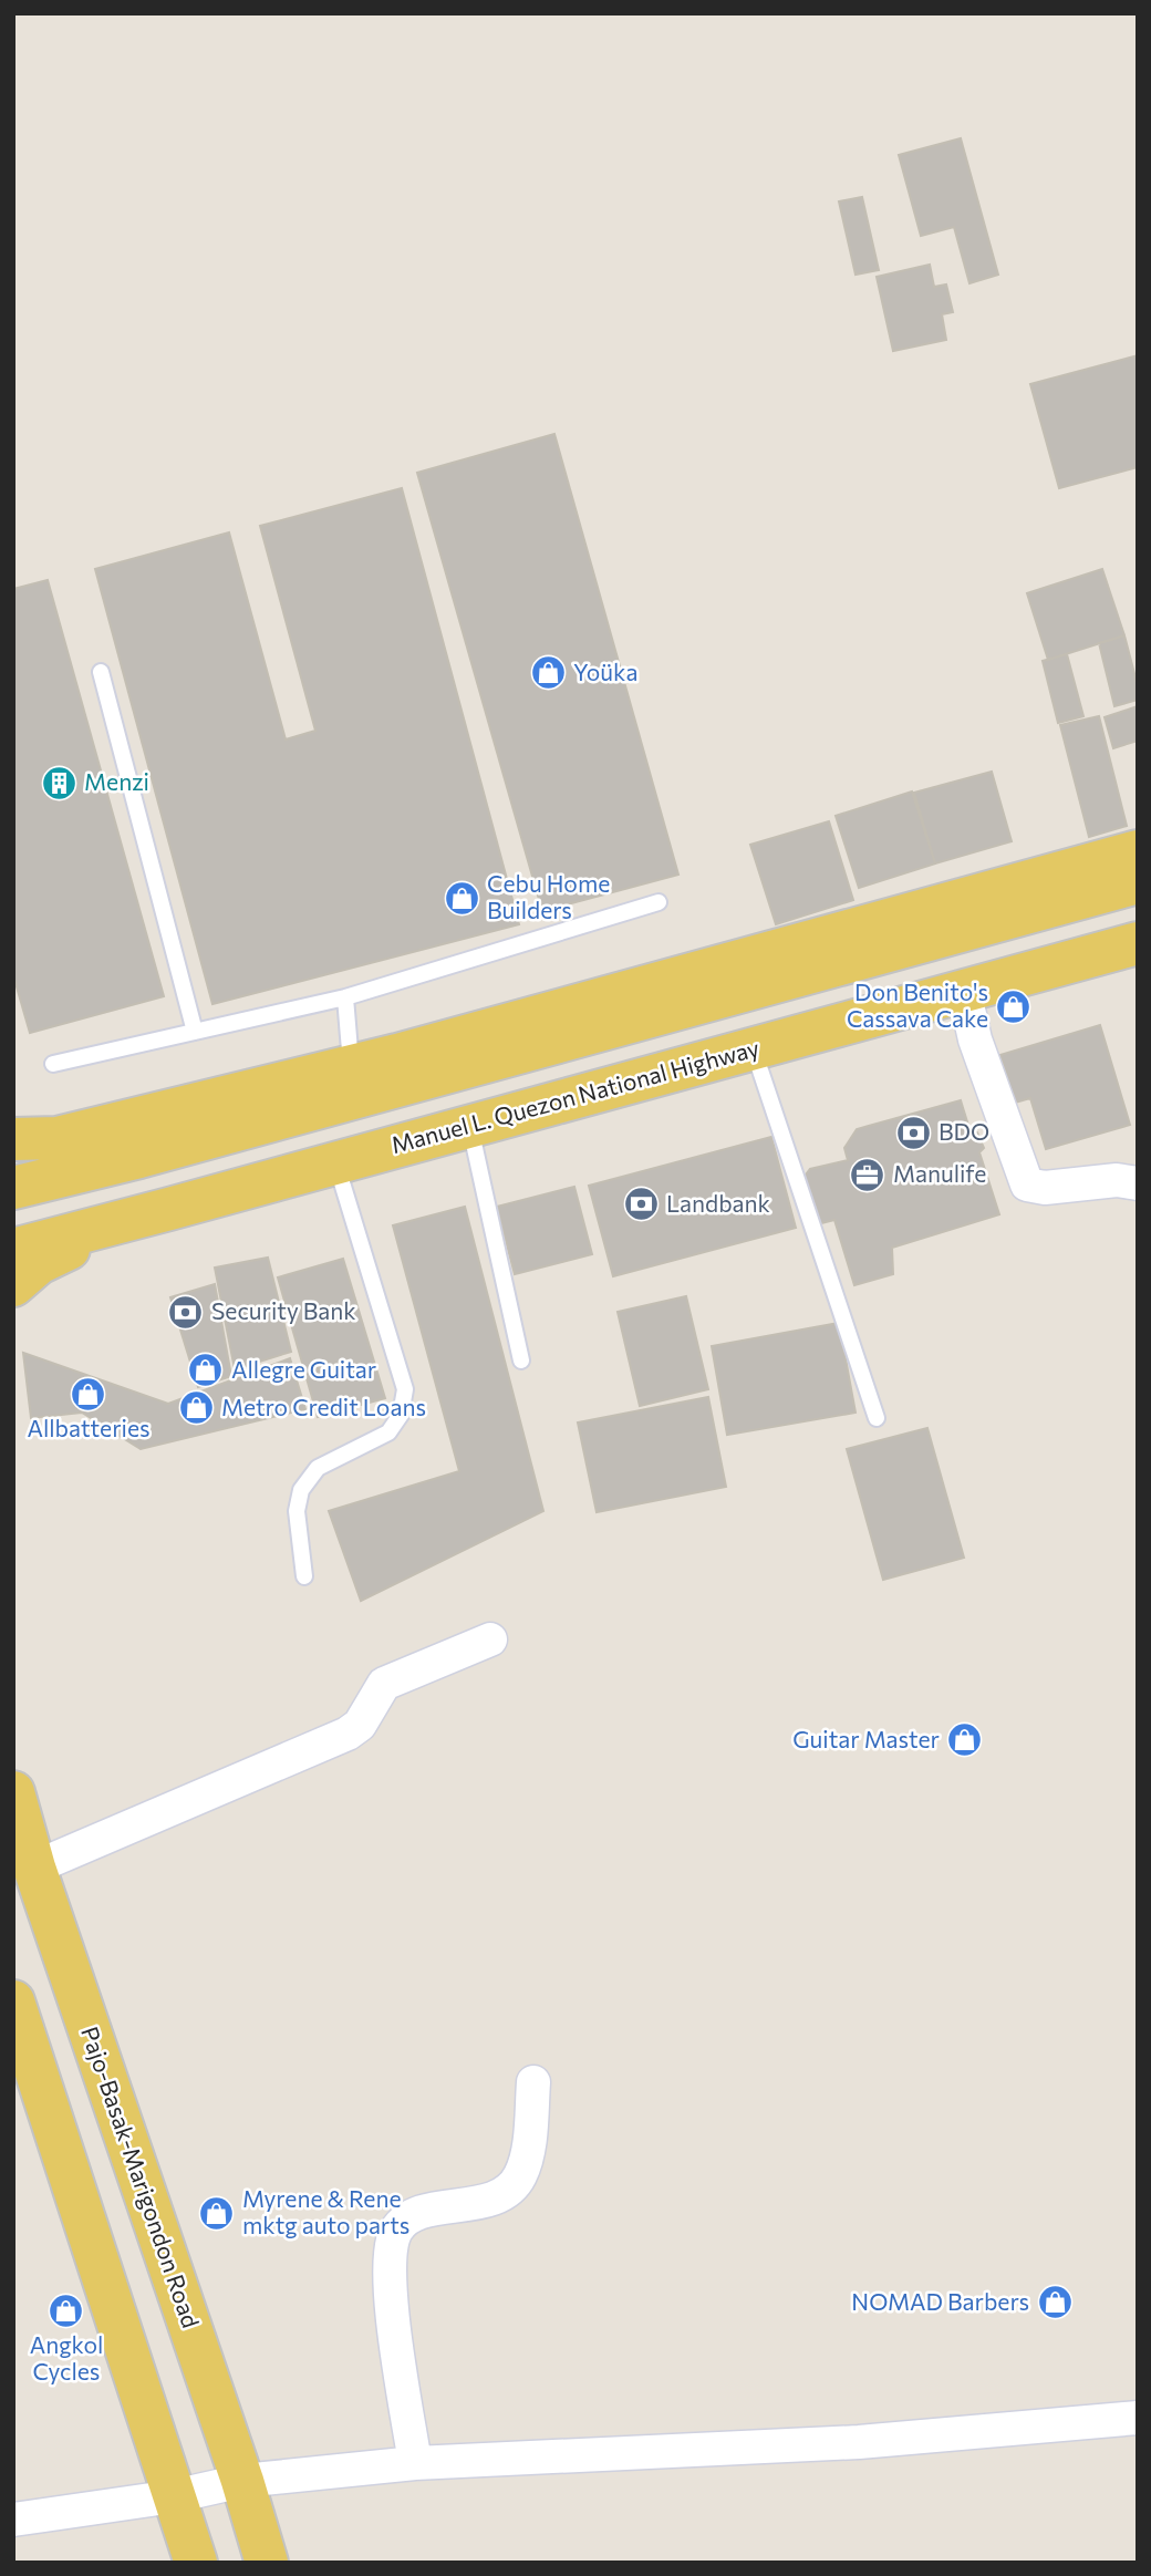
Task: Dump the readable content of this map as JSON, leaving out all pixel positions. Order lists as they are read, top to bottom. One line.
{"streets":{"main road":["Manuel L. Quezon National Highway","Pajo-Basak-Marigondon Road"]},"places":{"shop":["Yoüka","Cebu Home Builders","Don Benito's Cassava Cake","Allegre Guitar","Allbatteries","Metro Credit Loans","Guitar Master","Myrene & Rene mktg auto parts","NOMAD Barbers","Angkol Cycles"],"building":["Menzi"],"bank":["BDO","Landbank","Security Bank"],"office":["Manulife"]}}
